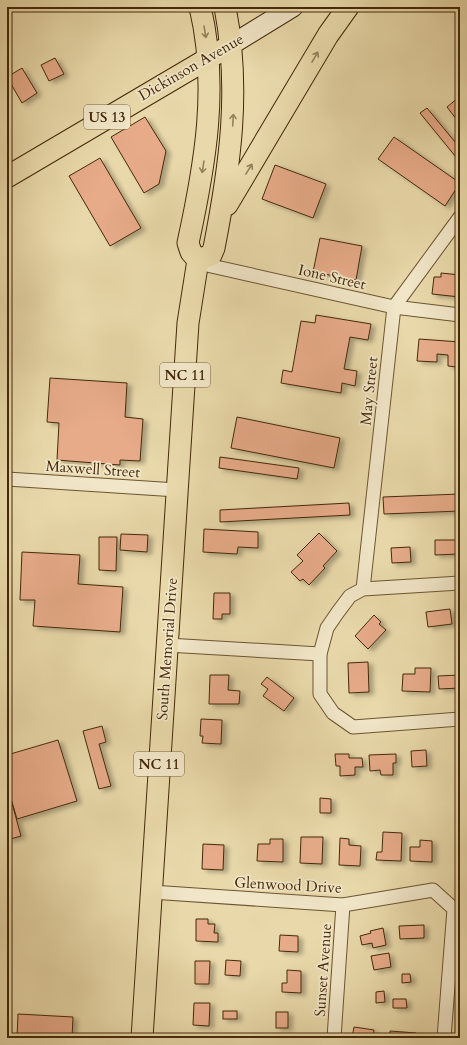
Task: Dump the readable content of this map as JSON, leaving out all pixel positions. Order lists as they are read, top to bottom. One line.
{"streets":{"main road":["Dickinson Avenue","US 13","NC 11","South Memorial Drive"],"street":["Ione Street","May Street","Maxwell Street","Glenwood Drive","Sunset Avenue"]},"crossings":[["Ione Street","May Street"],["Ione Street","South Memorial Drive"],["Maxwell Street","South Memorial Drive"],["South Memorial Drive","Glenwood Drive"],["Glenwood Drive","Sunset Avenue"]]}
